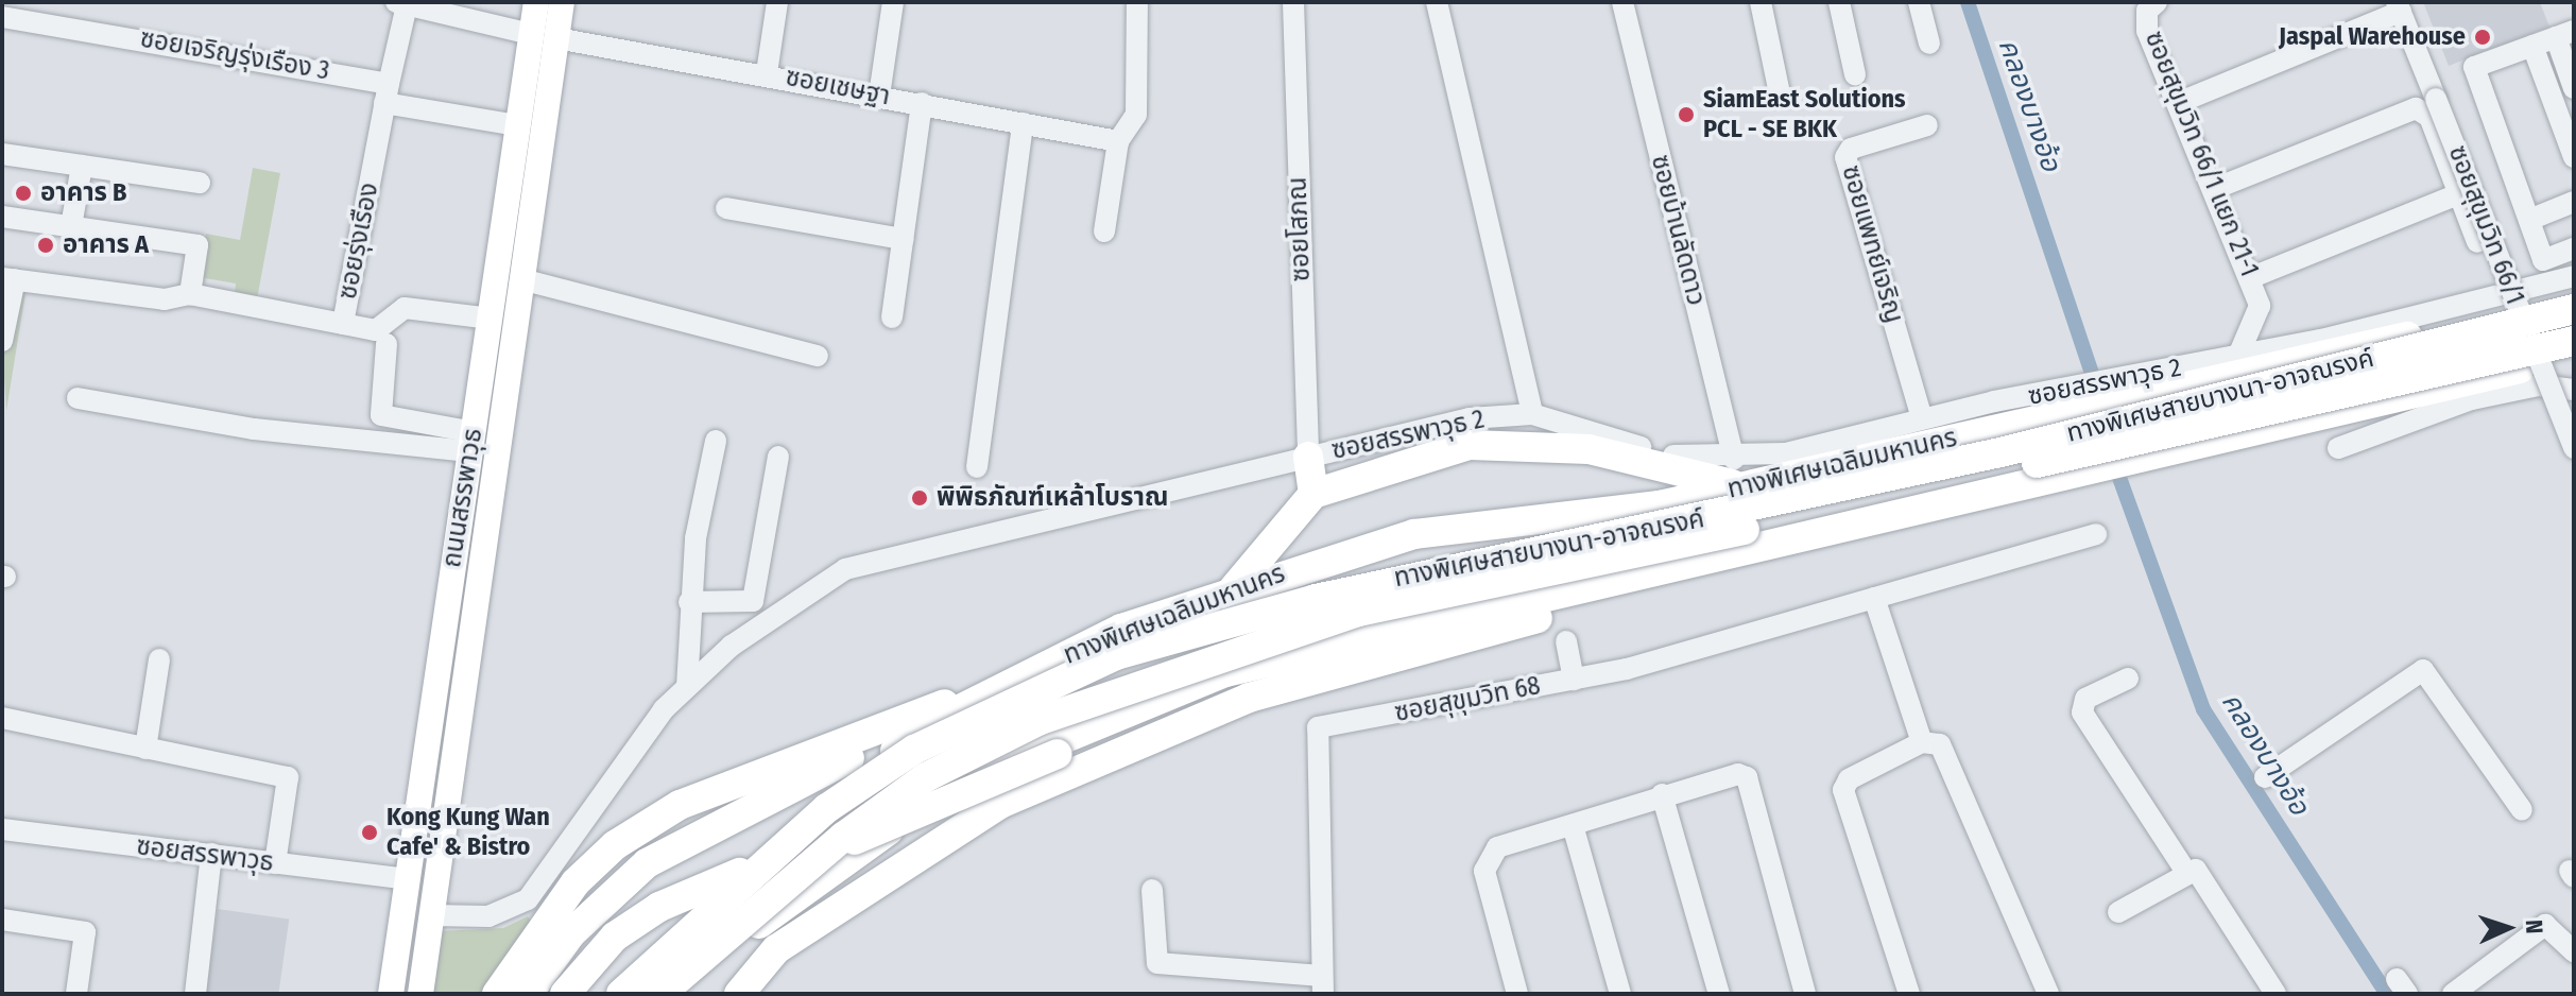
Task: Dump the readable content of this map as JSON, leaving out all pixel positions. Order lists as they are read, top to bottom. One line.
{"streets":{"highway":["ทางพิเศษสายบางนา-อาจณรงค์","ทางพิเศษเฉลิมมหานคร"],"main road":["ถนนสรรพาวุธ"],"street":["ซอยเจริญรุ่งเรือง 3","ซอยเชษฐา","ซอยสุขุมวิท 66/1 แยก 21-1","ซอยสุขุมวิท 66/1","ซอยโสภณ","ซอยบ้านลัดดาว","ซอยรุ่งเรือง","ซอยแพทย์เจริญ","ซอยสรรพาวุธ 2","ซอยสุขุมวิท 68","ซอยสรรพาวุธ"]},"crossings":[["ซอยเจริญรุ่งเรือง 3","ซอยรุ่งเรือง"],["ซอยเชษฐา","ถนนสรรพาวุธ"],["ซอยสุขุมวิท 66/1 แยก 21-1","ซอยสรรพาวุธ 2"],["ซอยโสภณ","ซอยสรรพาวุธ 2"],["ซอยบ้านลัดดาว","ซอยสรรพาวุธ 2"],["ซอยรุ่งเรือง","ถนนสรรพาวุธ"],["ซอยแพทย์เจริญ","ซอยสรรพาวุธ 2"],["ซอยสรรพาวุธ 2","ถนนสรรพาวุธ"],["ถนนสรรพาวุธ","ซอยสรรพาวุธ"]],"water":["คลองบางอ้อ"],"places":["Jaspal Warehouse","SiamEast Solutions PCL - SE BKK","อาคาร B","อาคาร A","พิพิธภัณฑ์เหล้าโบราณ","Kong Kung Wan Cafe' & Bistro"],"north":"right"}
